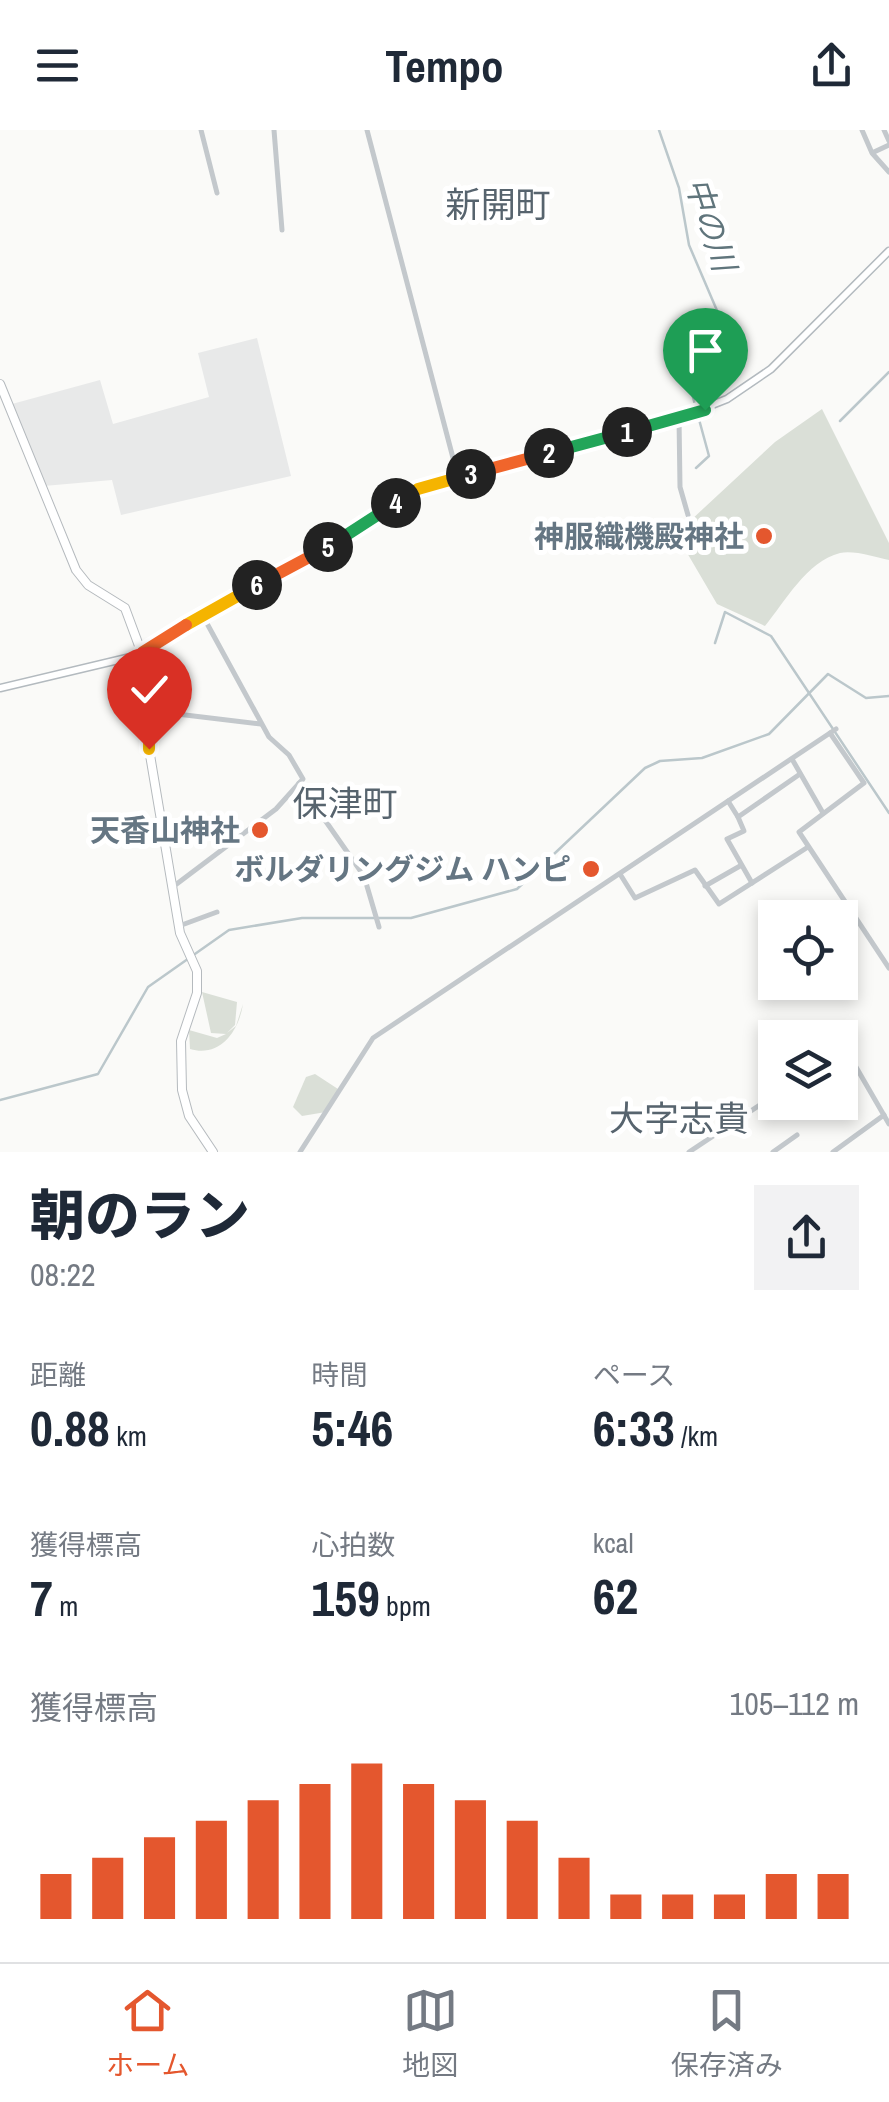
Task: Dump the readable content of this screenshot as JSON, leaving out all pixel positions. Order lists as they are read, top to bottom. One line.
{"districts":["新開町","保津町","大字志貴"],"water":["中の川"],"places":["神服織機殿神社","天香山神社","ボルダリングジム ハンピ"],"page":{"header":"Tempo","pins":["1","2","3","4","5","6"],"heading":["朝のラン","08:22"],"stats":[["距離","0.88 km"],["時間","5:46"],["ペース","6:33 /km"],["獲得標高","7 m"],["心拍数","159 bpm"],["kcal","62"]],"chart":["獲得標高","105–112 m"],"tabs":["ホーム","地図","保存済み"]}}
